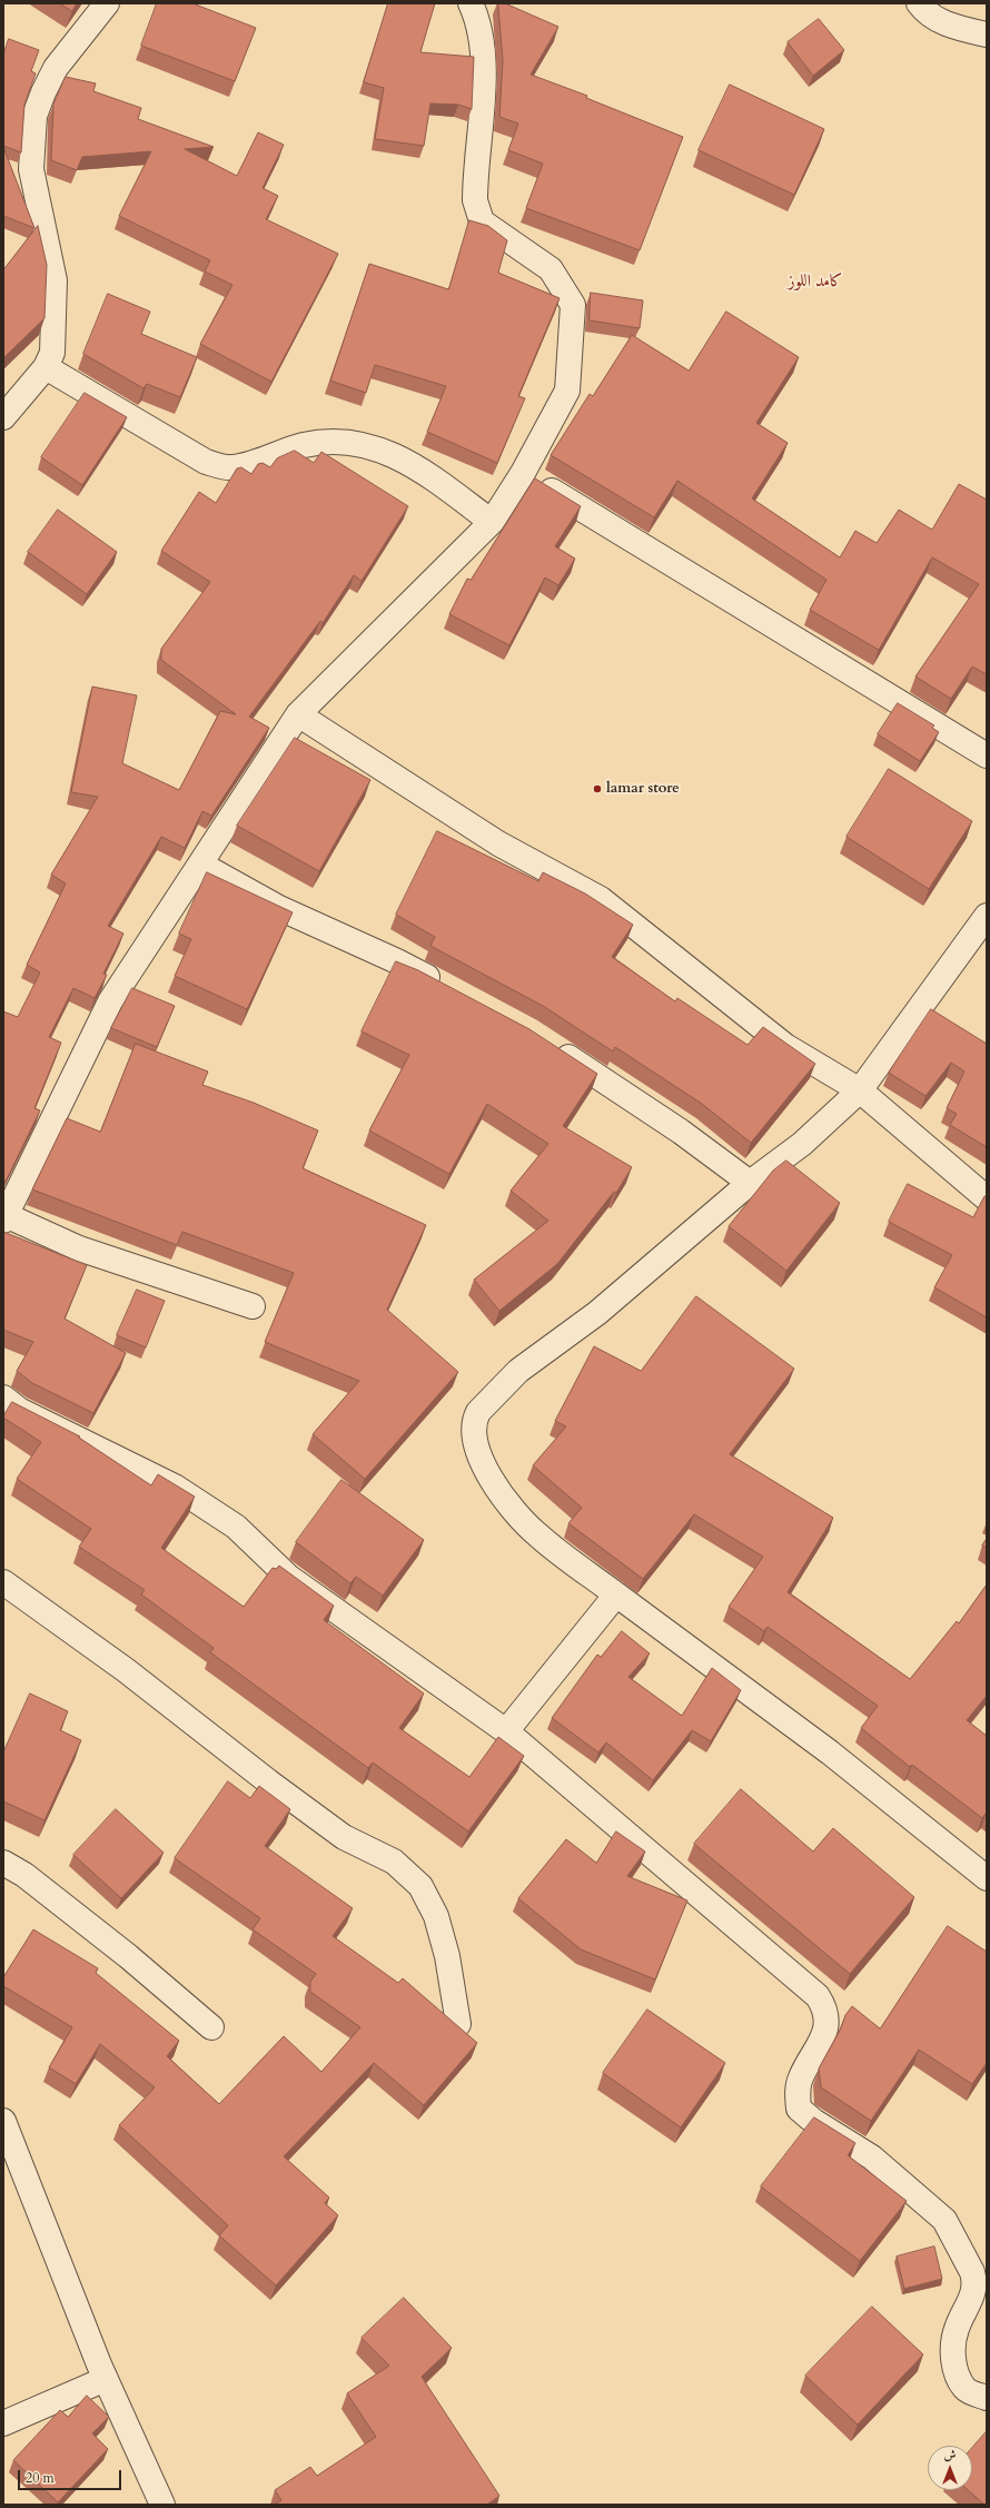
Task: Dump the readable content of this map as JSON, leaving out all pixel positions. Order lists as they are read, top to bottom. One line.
{"districts":["كامد اللوز"],"places":["lamar store"],"scale_bar":"20 m","north":"top"}
